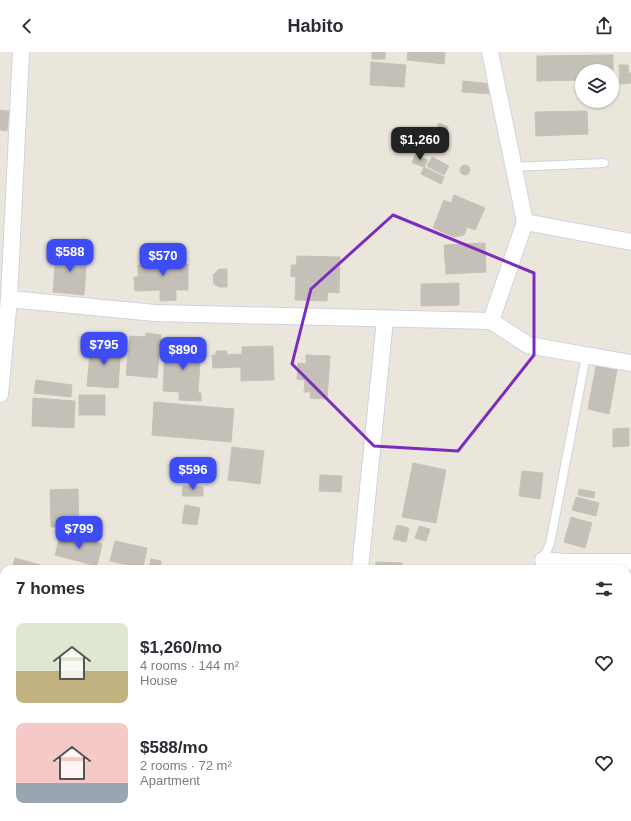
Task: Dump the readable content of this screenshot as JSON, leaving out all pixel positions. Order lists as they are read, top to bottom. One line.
{"page":{"header":"Habito","price":["$1,260","$588","$570","$795","$890","$596","$799"],"heading":"7 homes","list":[{"name":"$1,260/mo","note":"4 rooms · 144 m² · House"},{"name":"$588/mo","note":"2 rooms · 72 m² · Apartment"}]}}
